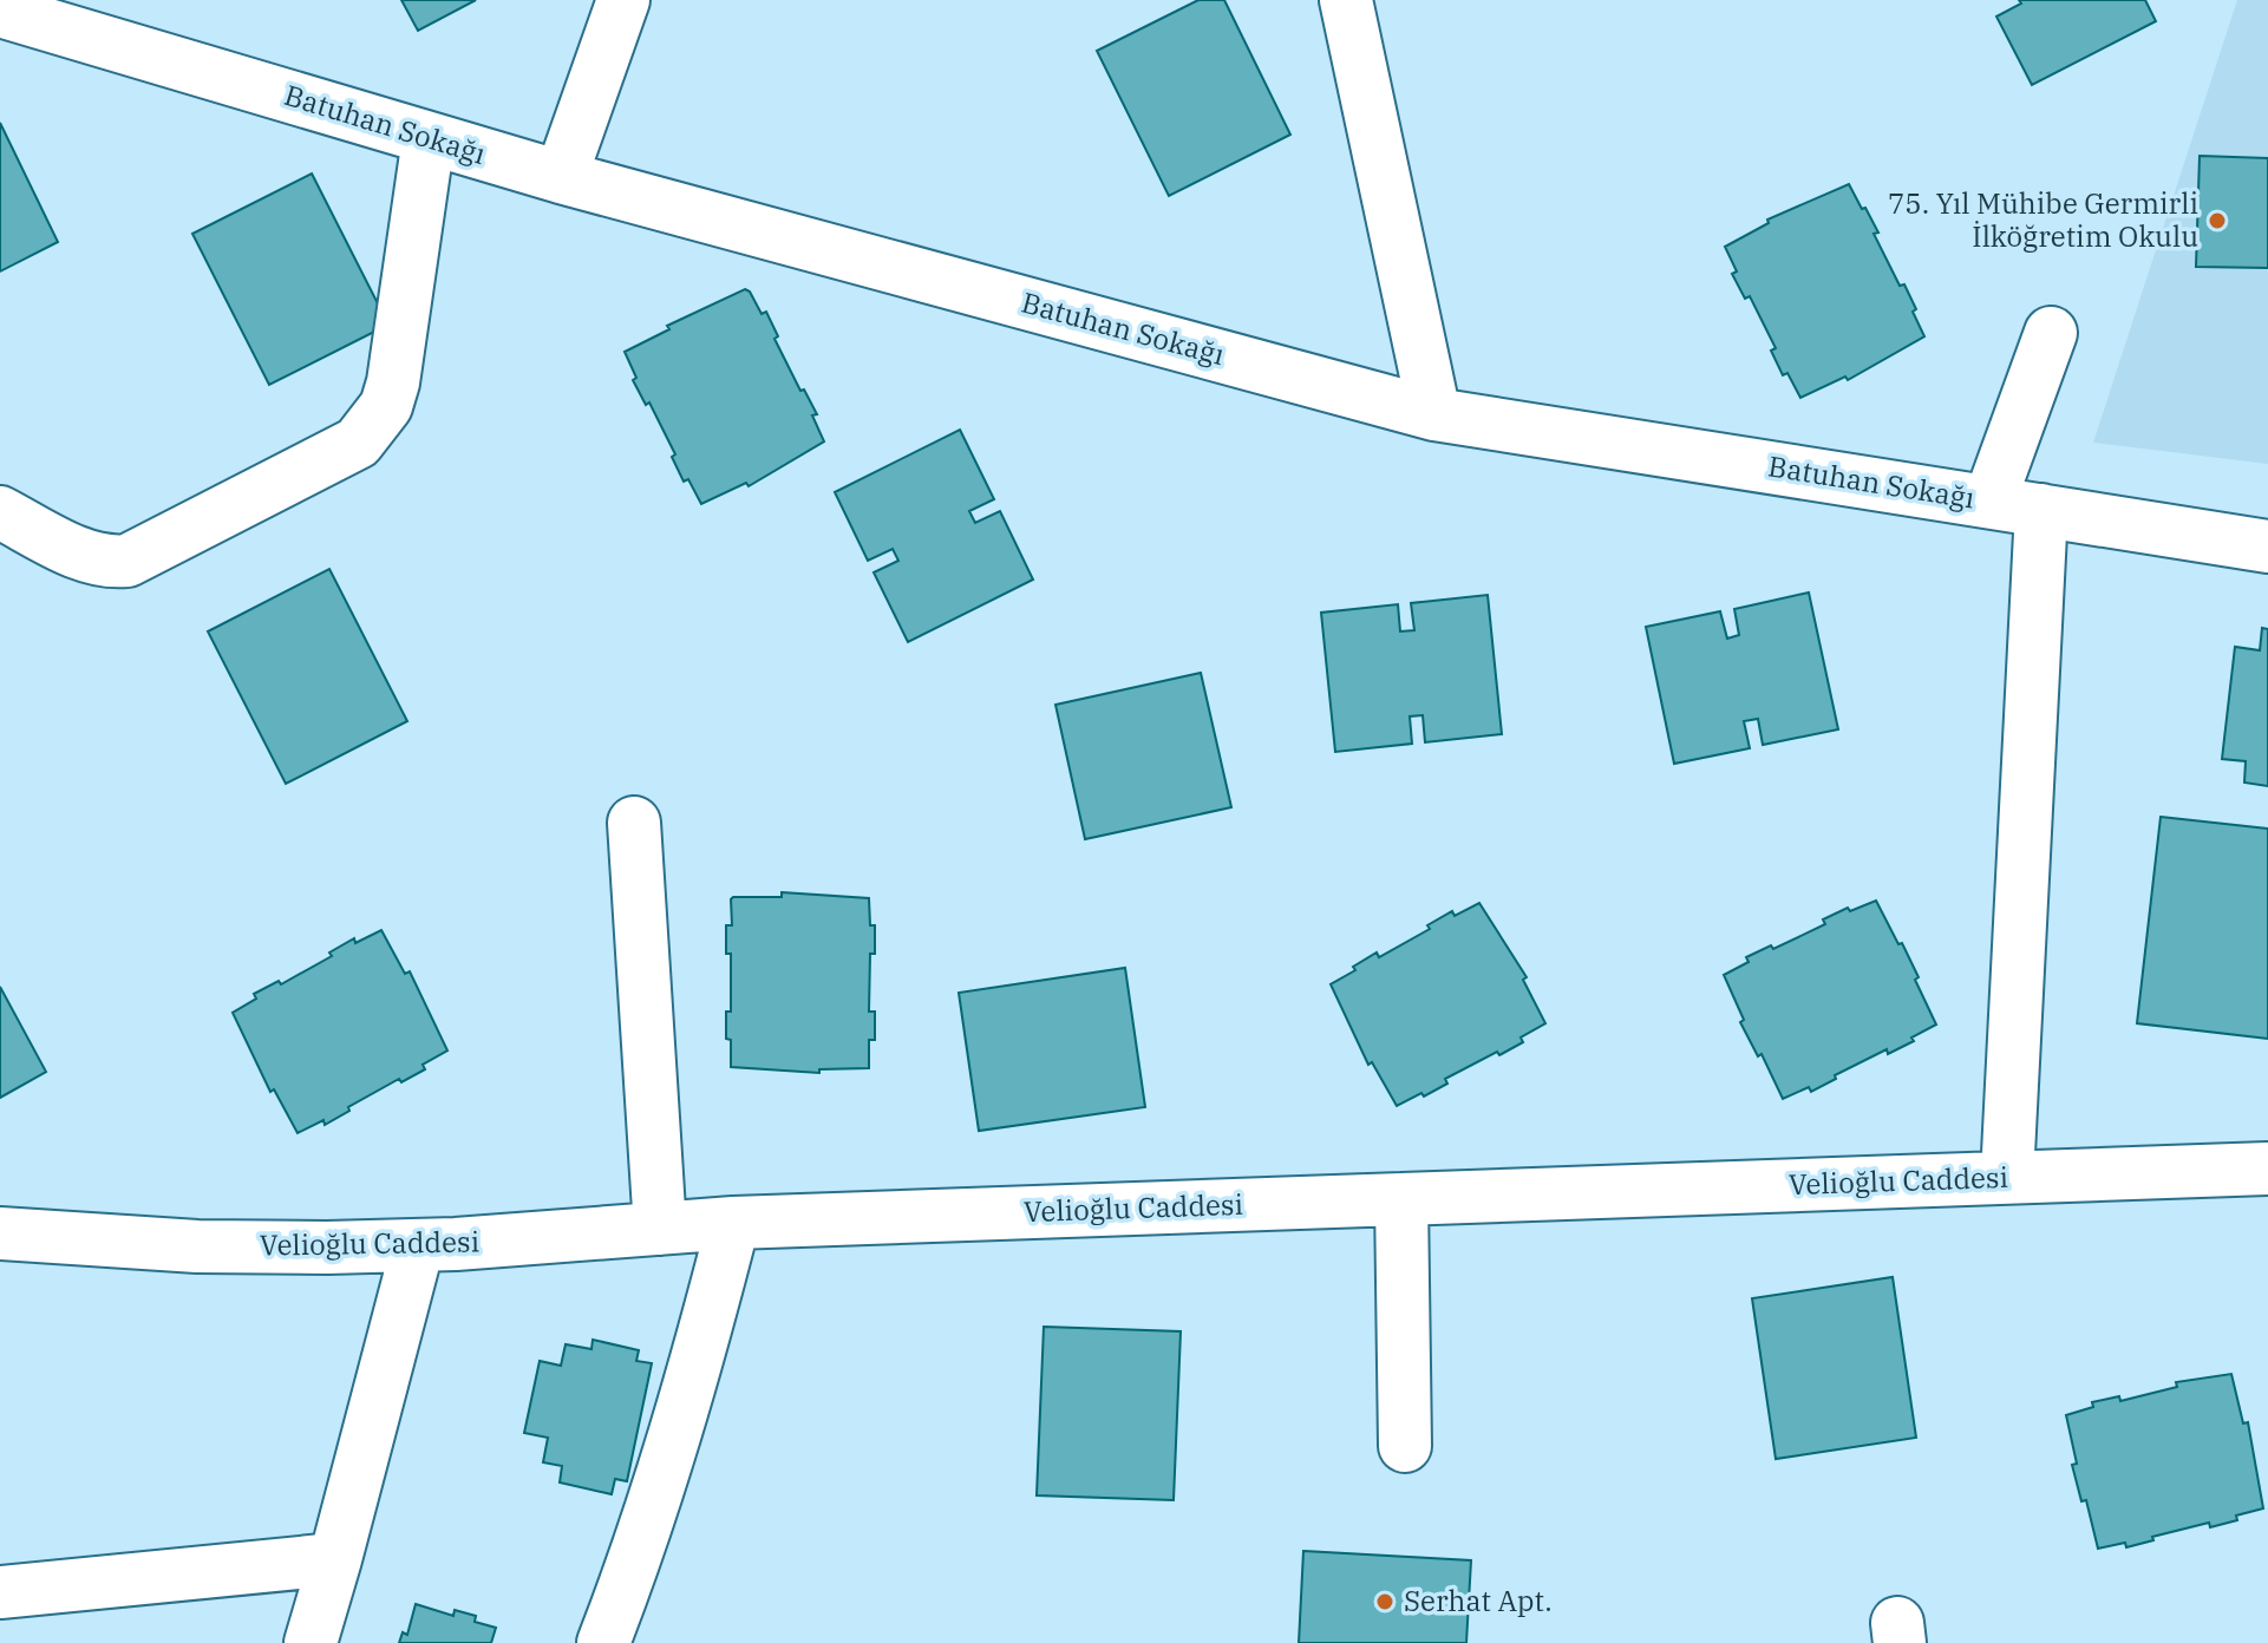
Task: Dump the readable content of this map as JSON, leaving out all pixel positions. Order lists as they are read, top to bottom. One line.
{"streets":{"street":["Batuhan Sokağı","Velioğlu Caddesi"]},"places":["75. Yıl Mühibe Germirli İlköğretim Okulu","Serhat Apt."]}
